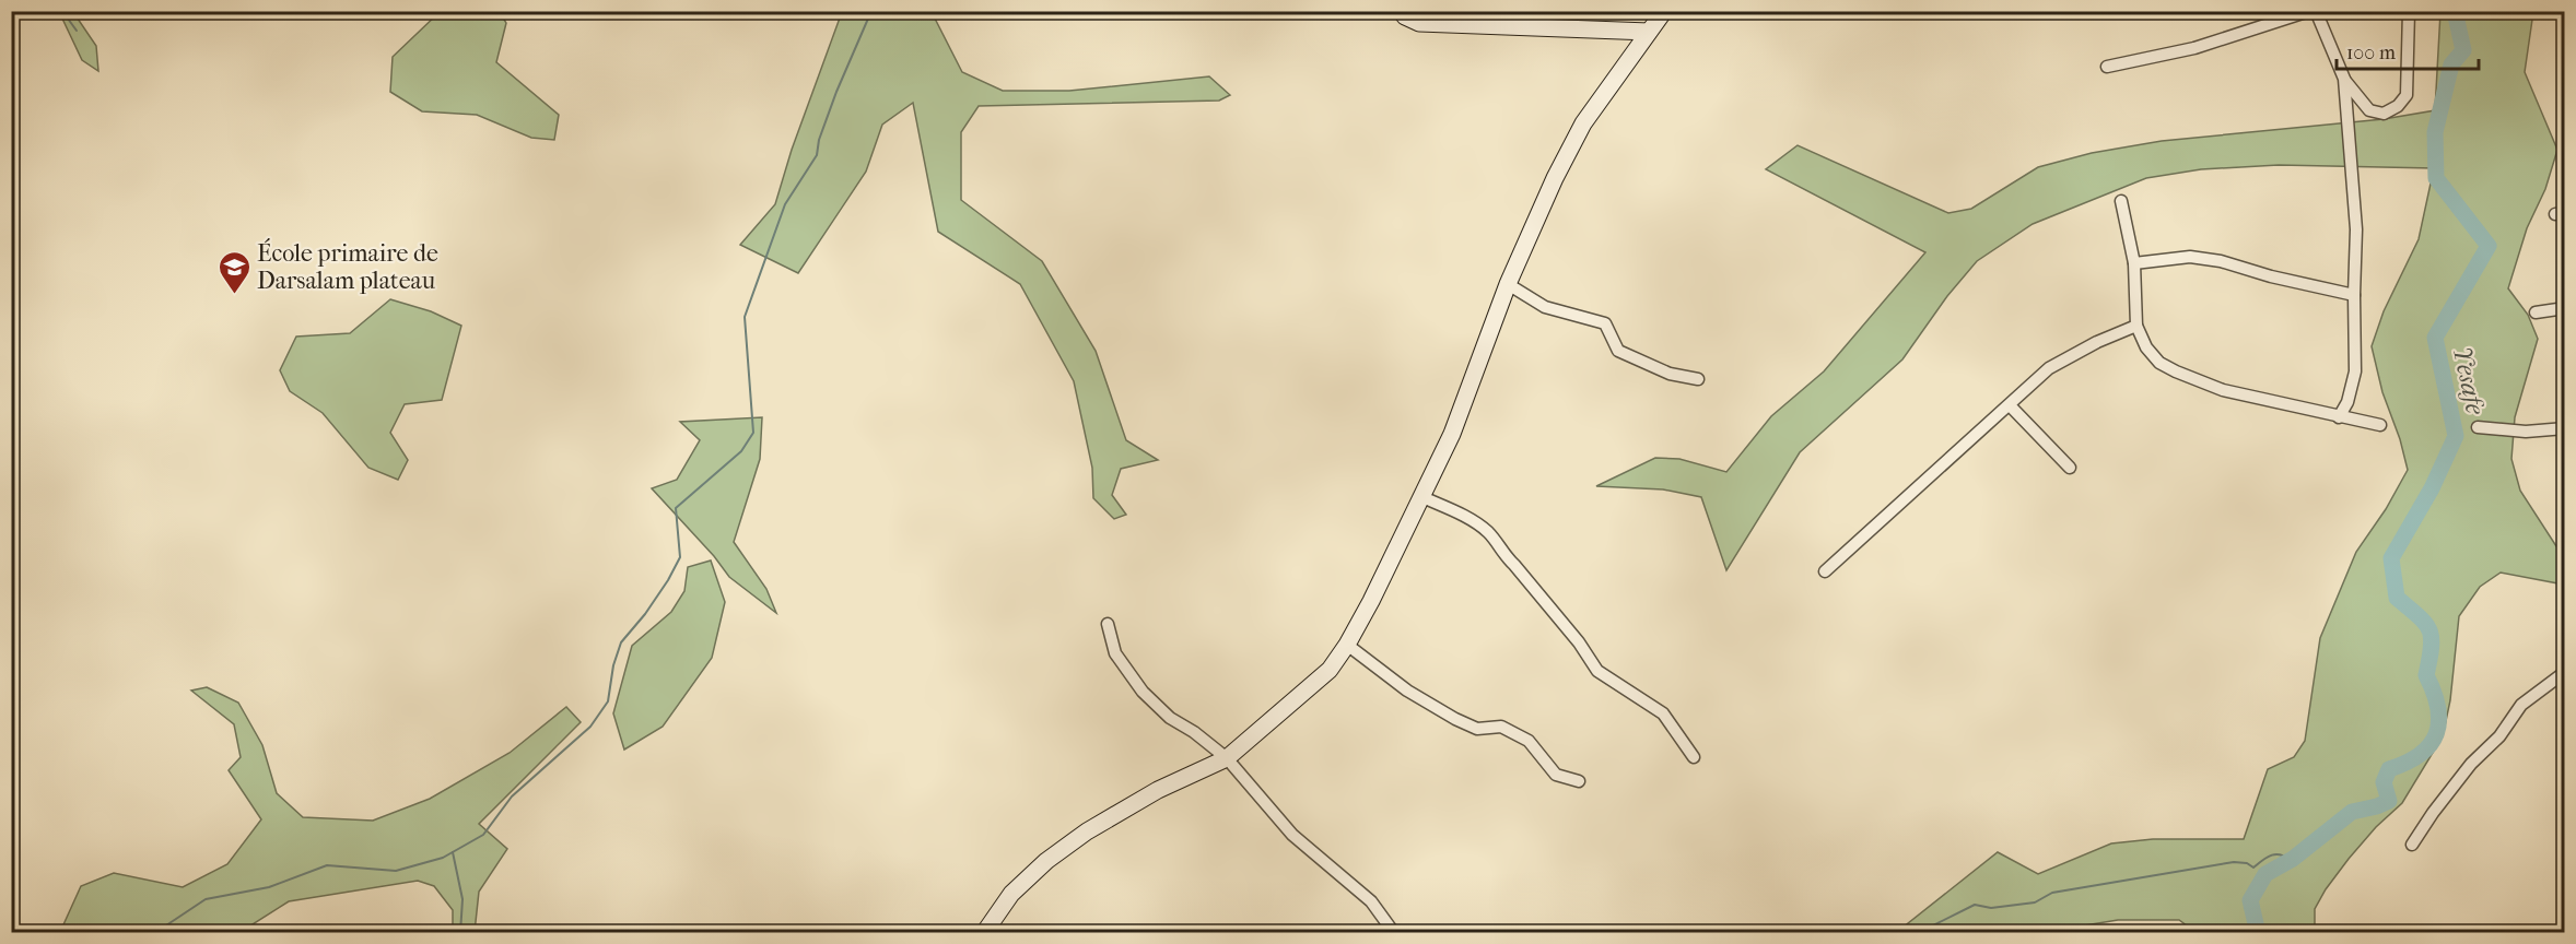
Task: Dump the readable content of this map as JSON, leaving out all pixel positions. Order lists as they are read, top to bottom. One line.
{"water":["Yesafe"],"places":{"school or university":["École primaire de Darsalam plateau"]},"scale_bar":"100 m"}
